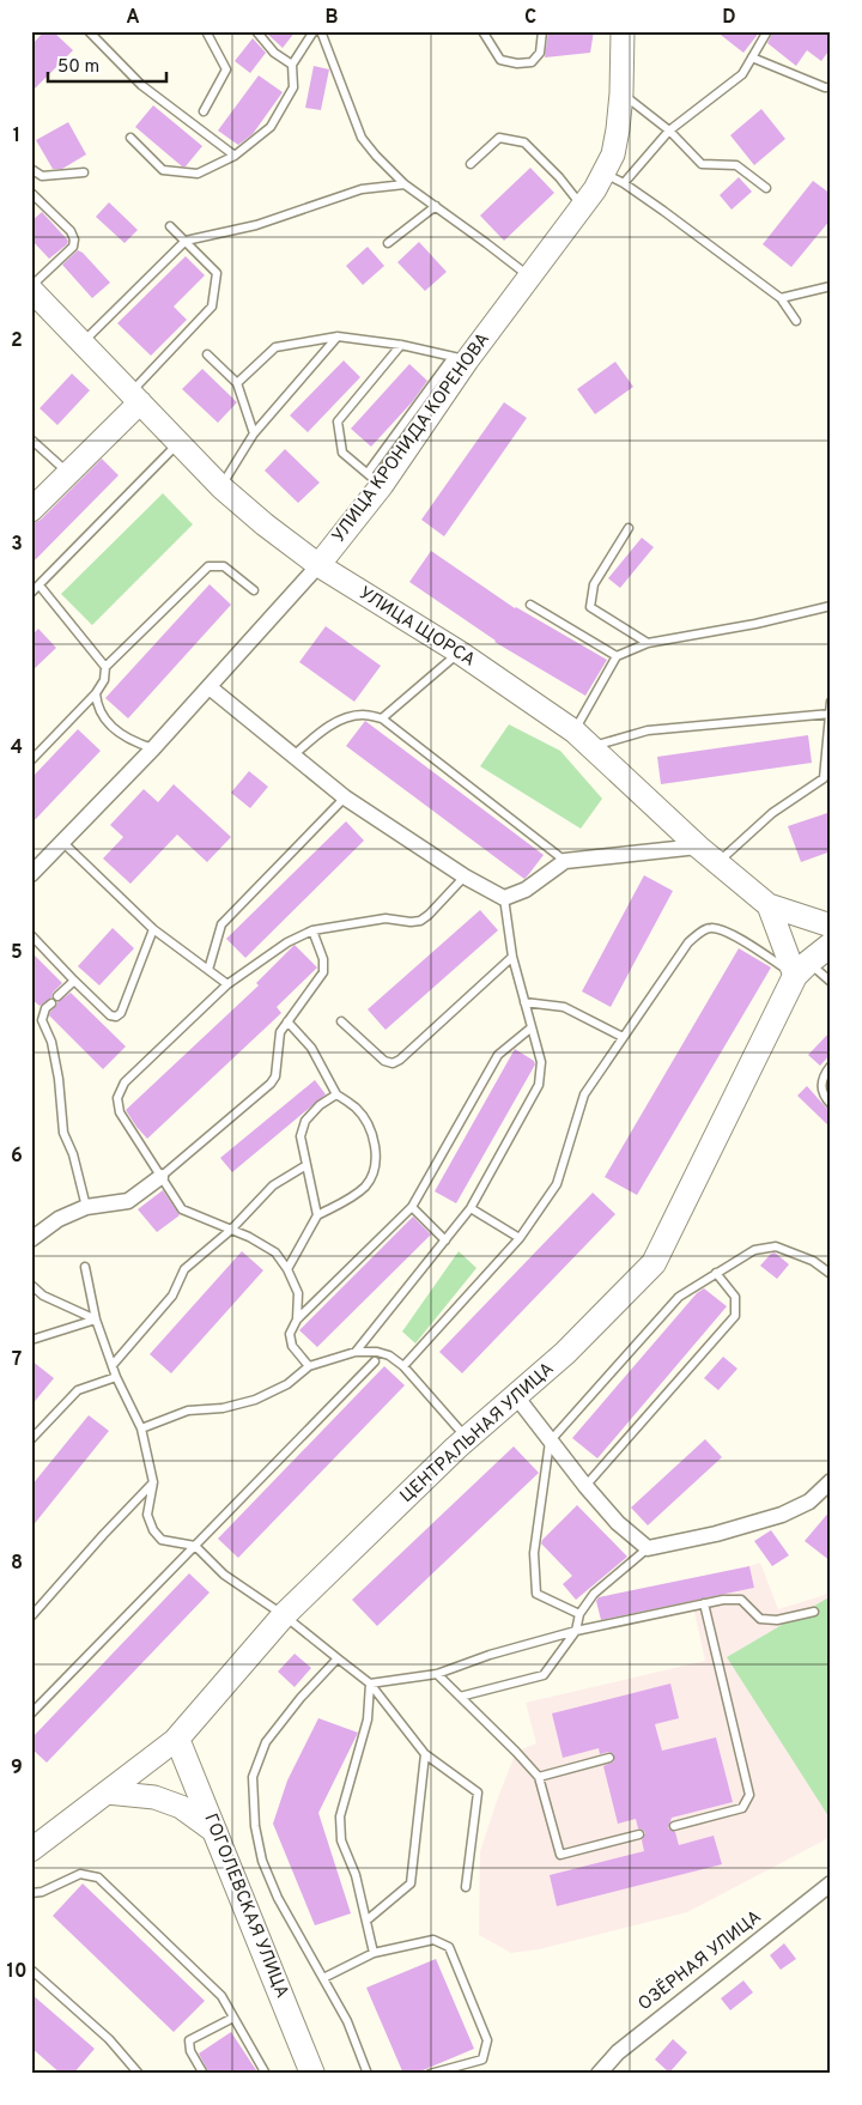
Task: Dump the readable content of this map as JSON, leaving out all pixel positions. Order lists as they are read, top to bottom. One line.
{"streets":{"main road":["ЦЕНТРАЛЬНАЯ УЛИЦА","ГОГОЛЕВСКАЯ УЛИЦА"],"street":["УЛИЦА КРОНИДА КОРЕНОВА","УЛИЦА ЩОРСА","ОЗЁРНАЯ УЛИЦА"]},"crossings":[["УЛИЦА КРОНИДА КОРЕНОВА","УЛИЦА ЩОРСА"],["ЦЕНТРАЛЬНАЯ УЛИЦА","ГОГОЛЕВСКАЯ УЛИЦА"]],"scale_bar":"50 m","grid":{"columns":["A","B","C","D"],"rows":["1","2","3","4","5","6","7","8","9","10"]}}
